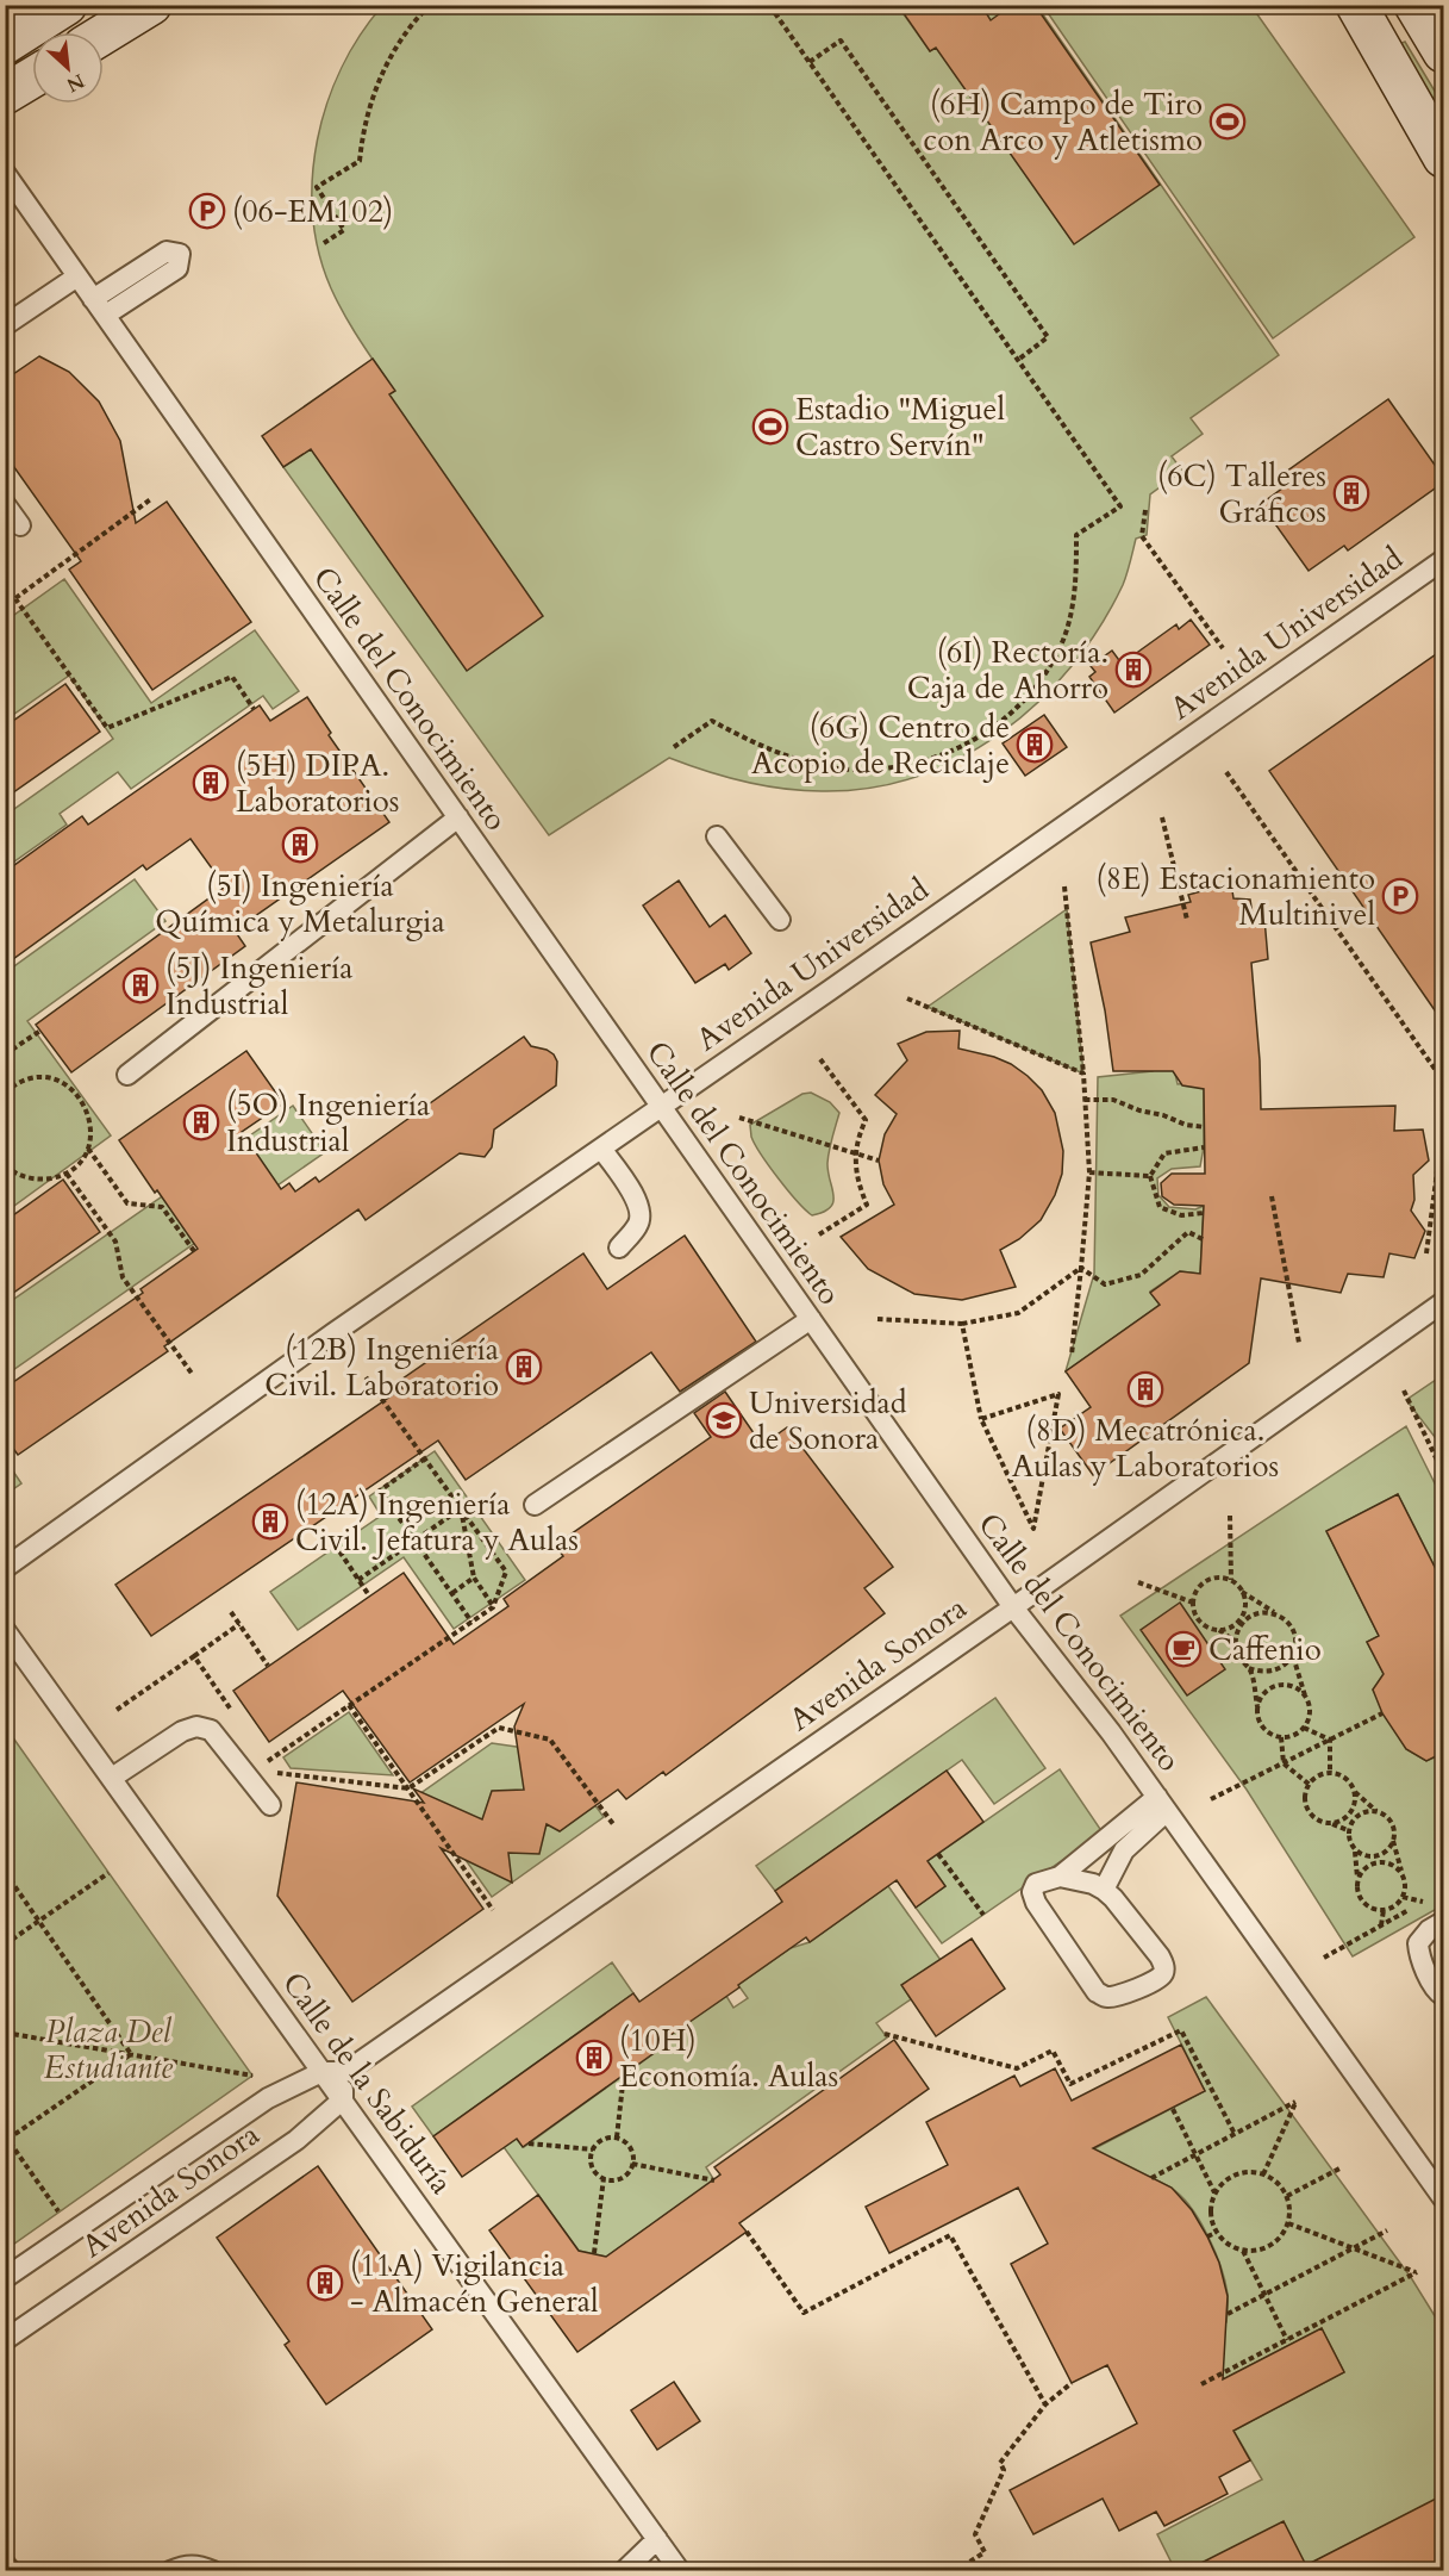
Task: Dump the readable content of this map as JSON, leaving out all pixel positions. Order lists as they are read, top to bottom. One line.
{"streets":{"lane":["Avenida Universidad","Calle del Conocimiento","Avenida Sonora","Calle de la Sabiduría"]},"crossings":[["Avenida Universidad","Calle del Conocimiento"],["Calle del Conocimiento","Avenida Sonora"],["Avenida Sonora","Calle de la Sabiduría"]],"parks":["Plaza Del Estudiante"],"places":{"sports":["(6H) Campo de Tiro con Arco y Atletismo","Estadio \"Miguel Castro Servín\""],"parking":["(06-EM102)","(8E) Estacionamiento Multinivel"],"building":["(6C) Talleres Gráficos","(6I) Rectoría. Caja de Ahorro","(6G) Centro de Acopio de Reciclaje","(5H) DIPA. Laboratorios","(5I) Ingeniería Química y Metalurgia","(5J) Ingeniería Industrial","(5O) Ingeniería Industrial","(12B) Ingeniería Civil. Laboratorio","(8D) Mecatrónica. Aulas y Laboratorios","(12A) Ingeniería Civil. Jefatura y Aulas","(10H) Economía. Aulas","(11A) Vigilancia - Almacén General"],"school or university":["Universidad de Sonora"],"cafe":["Caffenio"]},"north":"bottom right"}
